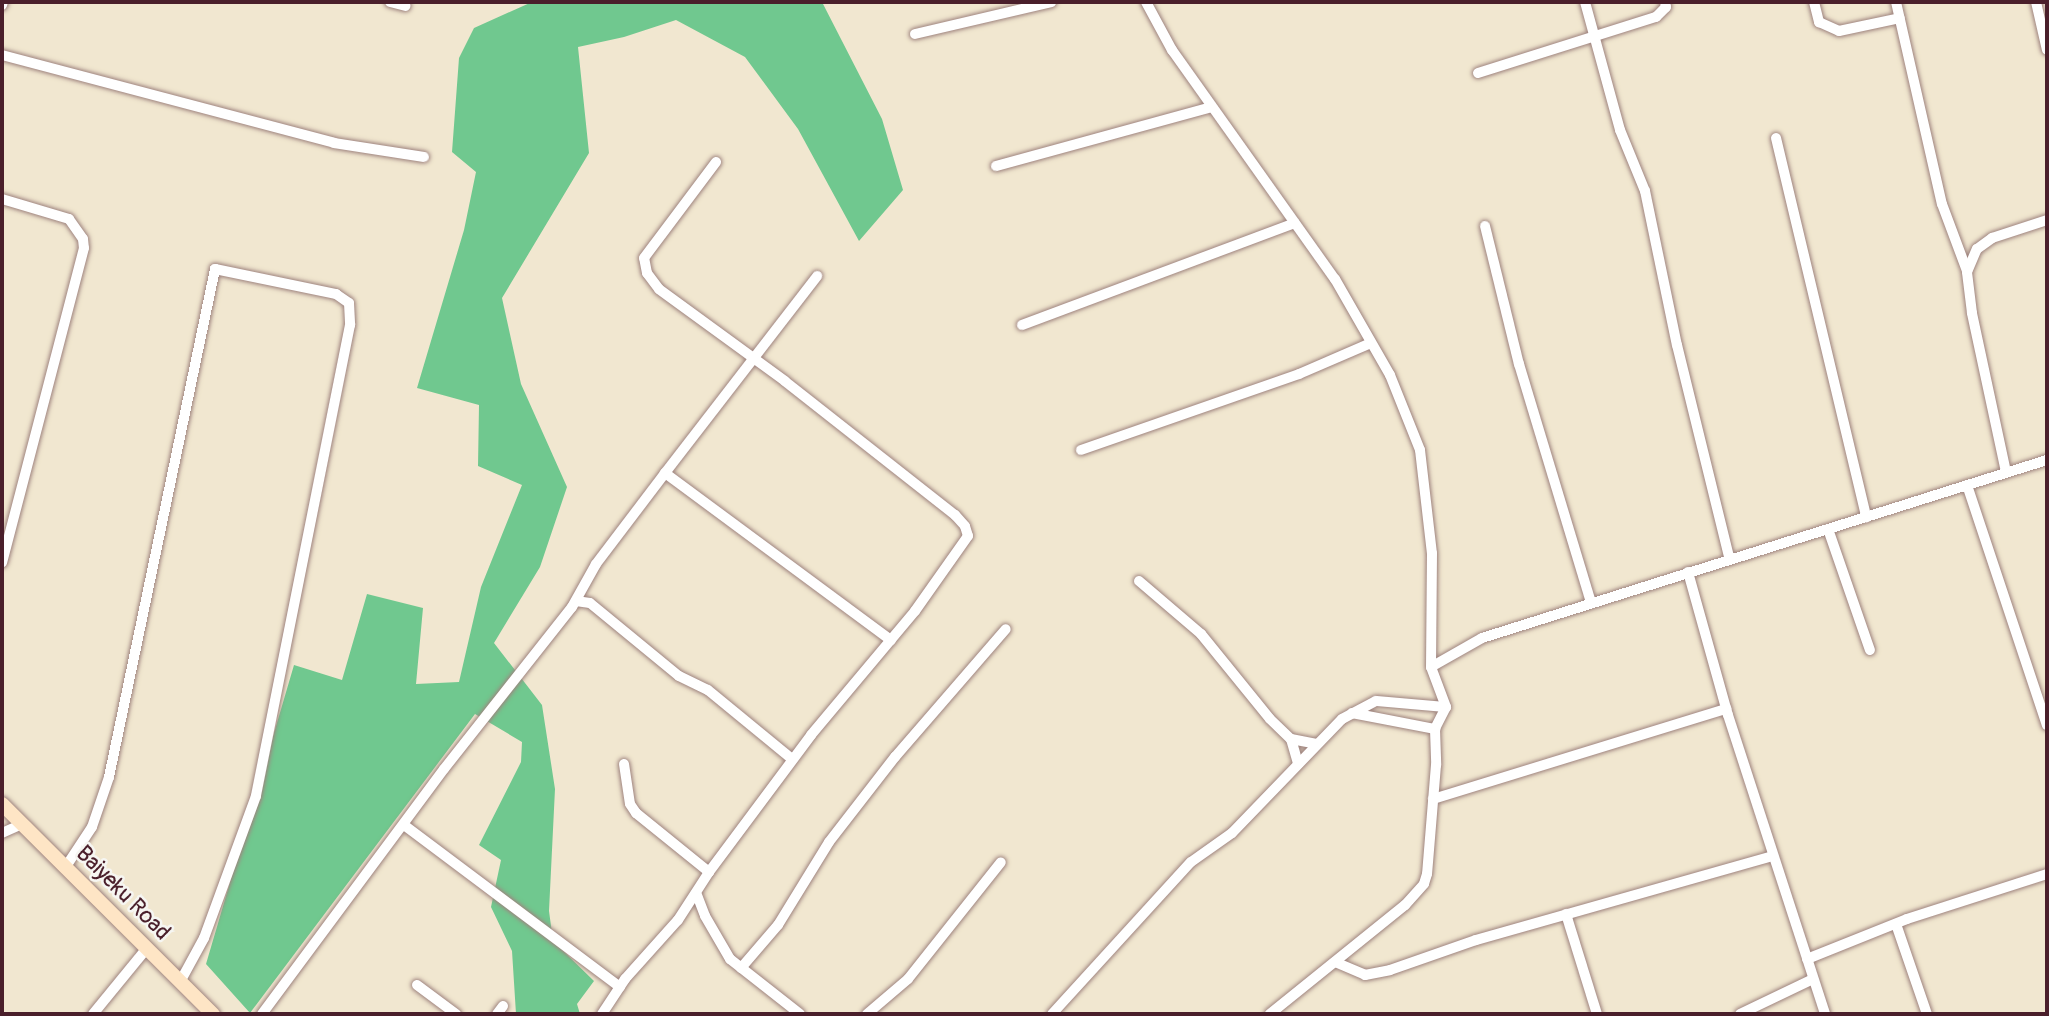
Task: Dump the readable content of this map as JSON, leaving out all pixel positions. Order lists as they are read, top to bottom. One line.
{"streets":{"main road":["Baiyeku Road"]}}
